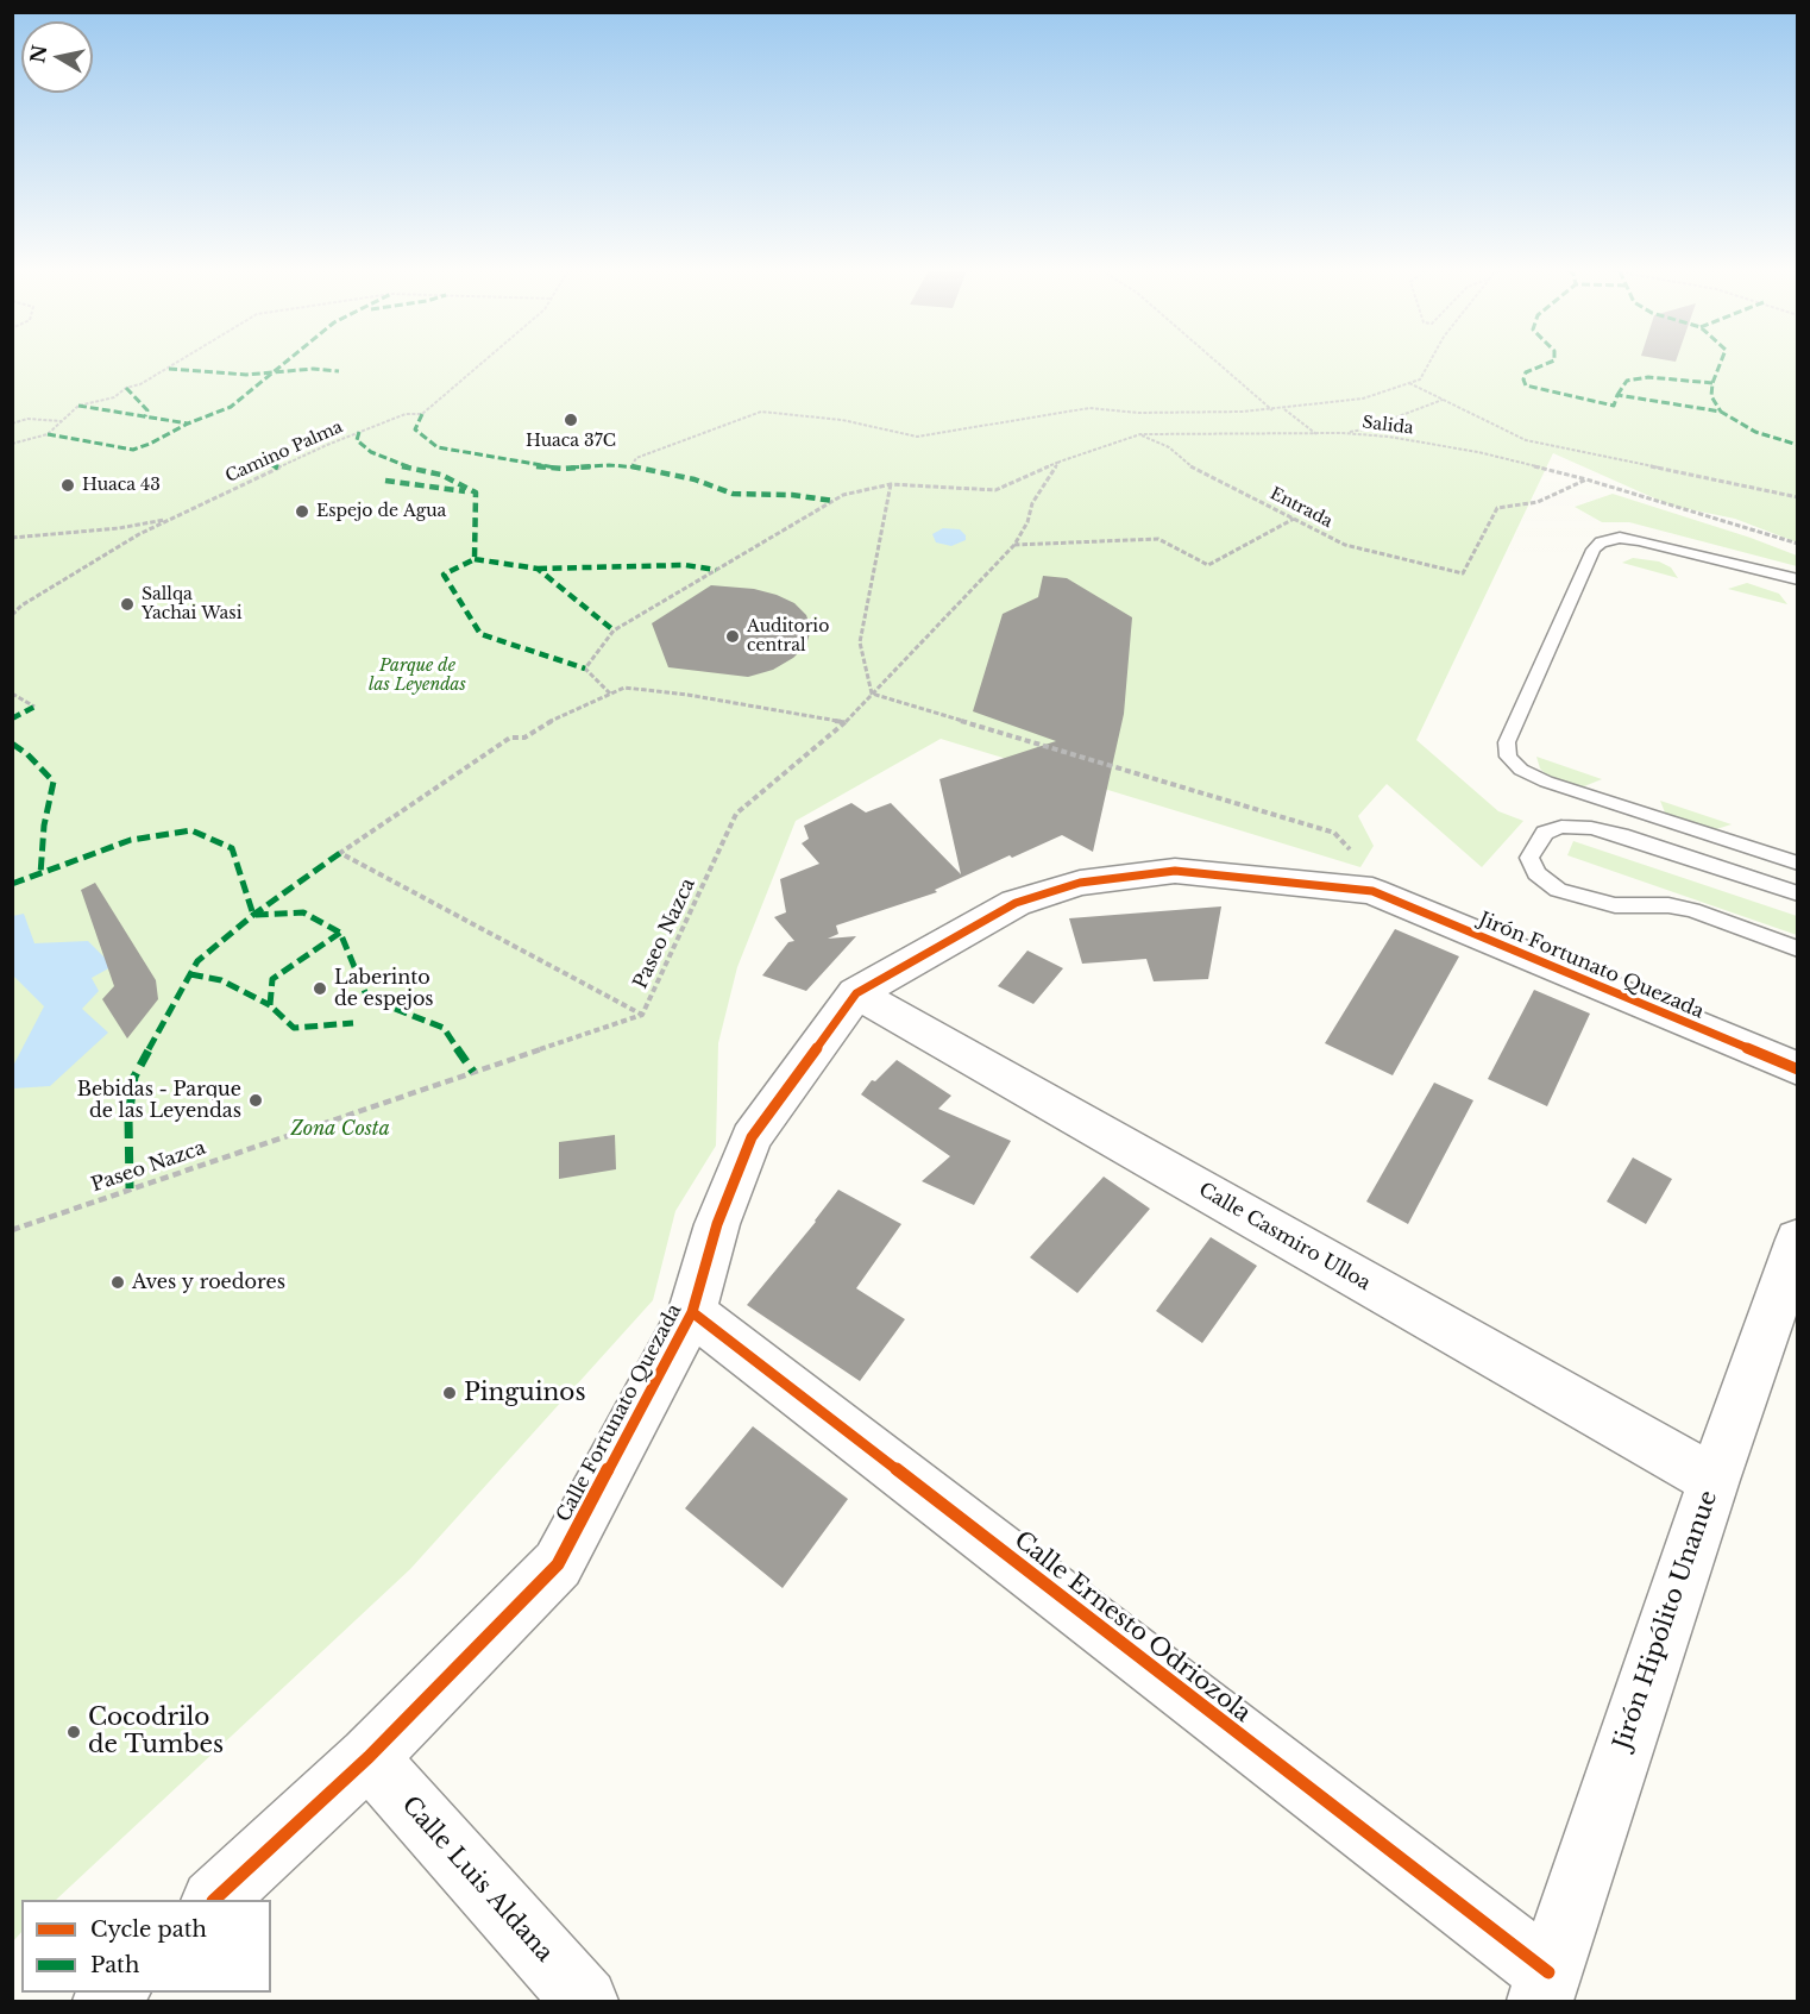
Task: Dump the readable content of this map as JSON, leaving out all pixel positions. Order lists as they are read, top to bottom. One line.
{"streets":{"street":["Jirón Fortunato Quezada","Calle Casmiro Ulloa","Calle Fortunato Quezada","Jirón Hipólito Unanue","Calle Ernesto Odriozola","Calle Luis Aldana"],"path":["Salida","Camino Palma","Entrada","Paseo Nazca"]},"crossings":[["Salida","Entrada"],["Jirón Fortunato Quezada","Calle Fortunato Quezada"],["Calle Casmiro Ulloa","Calle Fortunato Quezada"],["Calle Casmiro Ulloa","Jirón Hipólito Unanue"],["Calle Fortunato Quezada","Calle Ernesto Odriozola"],["Calle Fortunato Quezada","Calle Luis Aldana"],["Jirón Hipólito Unanue","Calle Ernesto Odriozola"]],"parks":["Parque de las Leyendas","Zona Costa"],"places":["Huaca 37C","Huaca 43","Espejo de Agua","Sallqa Yachai Wasi","Auditorio central","Laberinto de espejos","Bebidas - Parque de las Leyendas","Aves y roedores","Pinguinos","Cocodrilo de Tumbes"],"legend":["Cycle path","Path"],"north":"left"}
